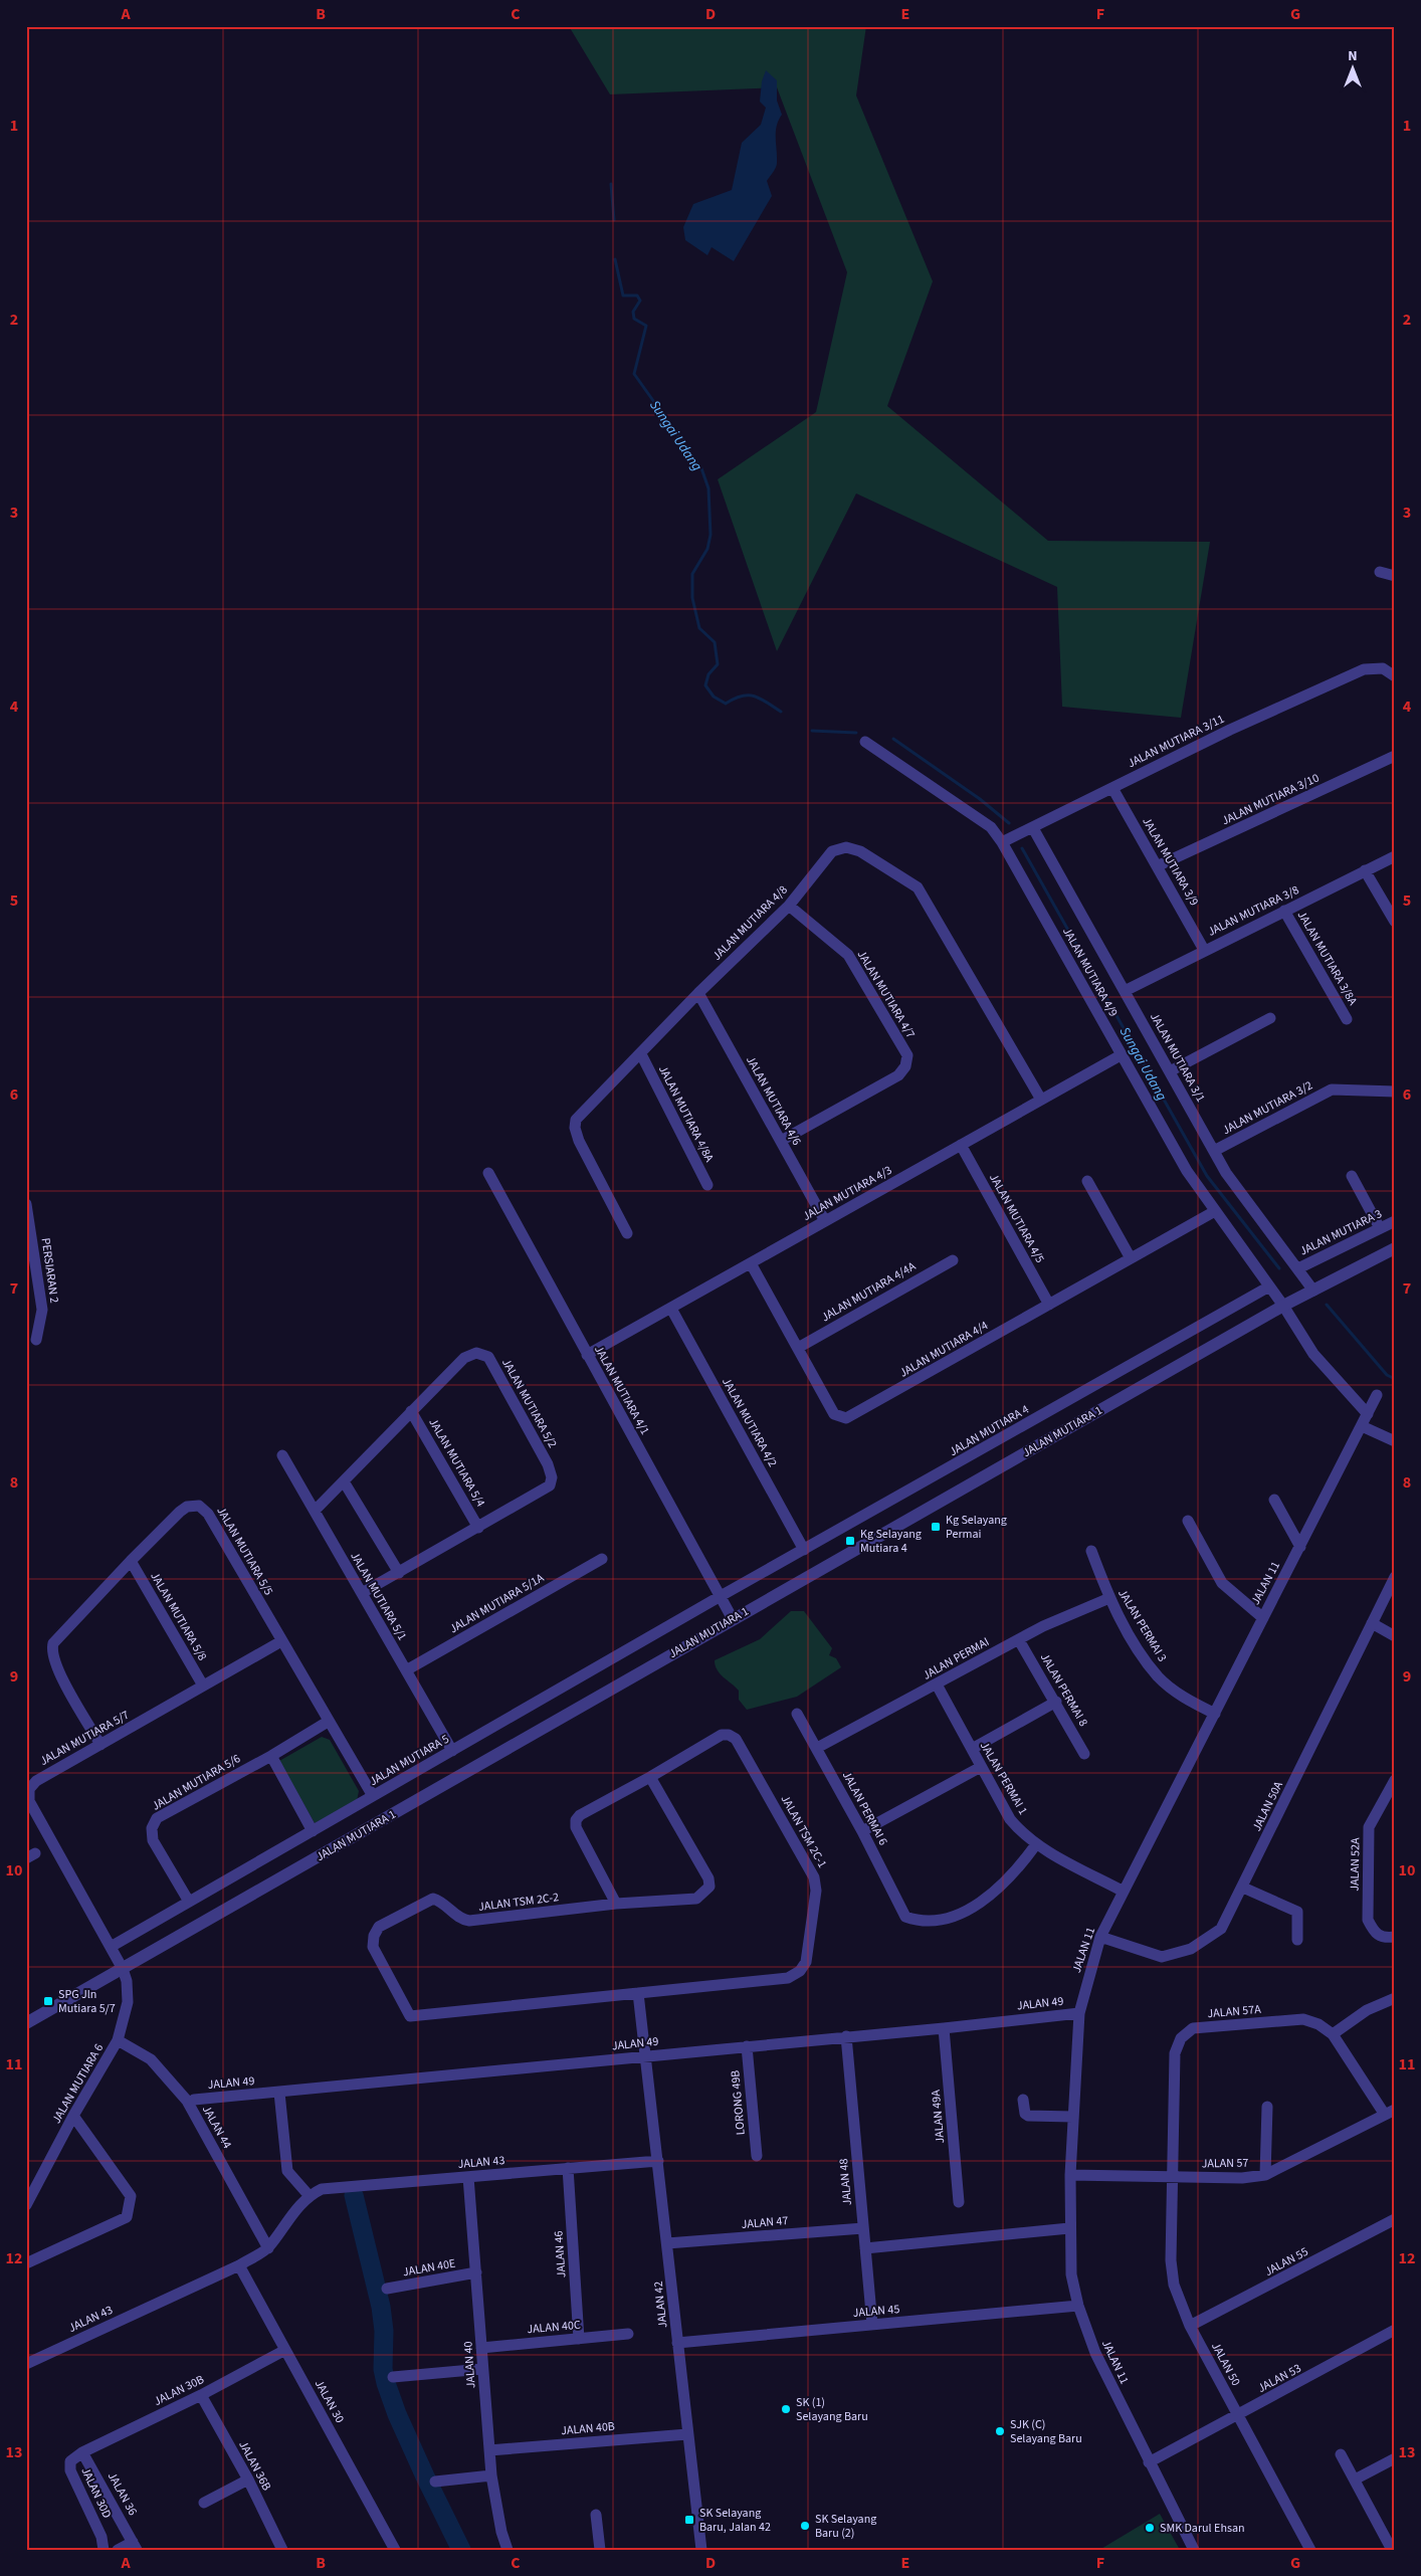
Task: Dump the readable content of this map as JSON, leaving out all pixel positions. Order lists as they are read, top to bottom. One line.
{"streets":{"street":["JALAN MUTIARA 3/11","JALAN MUTIARA 3/10","JALAN MUTIARA 3/9","JALAN MUTIARA 3/8","JALAN MUTIARA 4/8","JALAN MUTIARA 3/8A","JALAN MUTIARA 4/9","JALAN MUTIARA 4/7","JALAN MUTIARA 3/1","JALAN MUTIARA 4/6","JALAN MUTIARA 3/2","JALAN MUTIARA 4/8A","JALAN MUTIARA 4/3","JALAN MUTIARA 4/5","JALAN MUTIARA 3","PERSIARAN 2","JALAN MUTIARA 4/4A","JALAN MUTIARA 4/4","JALAN MUTIARA 4/1","JALAN MUTIARA 5/2","JALAN MUTIARA 4/2","JALAN MUTIARA 4","JALAN MUTIARA 1","JALAN MUTIARA 5/4","JALAN MUTIARA 5/5","JALAN 11","JALAN MUTIARA 5/1","JALAN MUTIARA 5/1A","JALAN MUTIARA 5/8","JALAN PERMAI 3","JALAN PERMAI","JALAN PERMAI 8","JALAN MUTIARA 5/7","JALAN MUTIARA 5","JALAN PERMAI 1","JALAN MUTIARA 5/6","JALAN 50A","JALAN PERMAI 6","JALAN TSM 2C-1","JALAN 52A","JALAN TSM 2C-2","JALAN 49","JALAN 57A","JALAN MUTIARA 6","LORONG 49B","JALAN 49A","JALAN 44","JALAN 43","JALAN 57","JALAN 48","JALAN 47","JALAN 46","JALAN 55","JALAN 40E","JALAN 42","JALAN 45","JALAN 40C","JALAN 50","JALAN 40","JALAN 53","JALAN 30B","JALAN 30","JALAN 40B","JALAN 36B","JALAN 30D","JALAN 36"]},"crossings":[["JALAN MUTIARA 3/11","JALAN MUTIARA 3/9"],["JALAN MUTIARA 3/11","JALAN MUTIARA 4/9"],["JALAN MUTIARA 3/11","JALAN MUTIARA 3/1"],["JALAN MUTIARA 3/10","JALAN MUTIARA 3/9"],["JALAN MUTIARA 3/9","JALAN MUTIARA 3/8"],["JALAN MUTIARA 3/8","JALAN MUTIARA 3/8A"],["JALAN MUTIARA 3/8","JALAN MUTIARA 3/1"],["JALAN MUTIARA 4/8","JALAN MUTIARA 4/7"],["JALAN MUTIARA 4/8","JALAN MUTIARA 4/6"],["JALAN MUTIARA 4/8","JALAN MUTIARA 4/8A"],["JALAN MUTIARA 4/8","JALAN MUTIARA 4/3"],["JALAN MUTIARA 4/9","JALAN MUTIARA 4/3"],["JALAN MUTIARA 4/9","JALAN MUTIARA 4/4"],["JALAN MUTIARA 4/9","JALAN MUTIARA 4"],["JALAN MUTIARA 4/9","JALAN MUTIARA 1"],["JALAN MUTIARA 4/9","JALAN 11"],["JALAN MUTIARA 4/7","JALAN MUTIARA 4/6"],["JALAN MUTIARA 3/1","JALAN MUTIARA 3/2"],["JALAN MUTIARA 3/1","JALAN MUTIARA 3"],["JALAN MUTIARA 3/1","JALAN MUTIARA 1"],["JALAN MUTIARA 4/6","JALAN MUTIARA 4/3"],["JALAN MUTIARA 4/3","JALAN MUTIARA 4/5"],["JALAN MUTIARA 4/3","JALAN MUTIARA 4/4"],["JALAN MUTIARA 4/3","JALAN MUTIARA 4/1"],["JALAN MUTIARA 4/3","JALAN MUTIARA 4/2"],["JALAN MUTIARA 4/5","JALAN MUTIARA 4/4"],["JALAN MUTIARA 4/4A","JALAN MUTIARA 4/4"],["JALAN MUTIARA 4/1","JALAN MUTIARA 4"],["JALAN MUTIARA 4/1","JALAN MUTIARA 1"],["JALAN MUTIARA 4/1","JALAN MUTIARA 5"],["JALAN MUTIARA 5/2","JALAN MUTIARA 5/4"],["JALAN MUTIARA 5/2","JALAN MUTIARA 5/1"],["JALAN MUTIARA 4/2","JALAN MUTIARA 4"],["JALAN MUTIARA 4","JALAN MUTIARA 5"],["JALAN MUTIARA 1","JALAN MUTIARA 5/7"],["JALAN MUTIARA 1","JALAN MUTIARA 6"],["JALAN MUTIARA 5/5","JALAN MUTIARA 5/8"],["JALAN MUTIARA 5/5","JALAN MUTIARA 5/7"],["JALAN MUTIARA 5/5","JALAN MUTIARA 5"],["JALAN MUTIARA 5/5","JALAN MUTIARA 5/6"],["JALAN 11","JALAN PERMAI 3"],["JALAN 11","JALAN PERMAI 1"],["JALAN 11","JALAN 50A"],["JALAN 11","JALAN 49"],["JALAN 11","JALAN 57"],["JALAN 11","JALAN 45"],["JALAN 11","JALAN 53"],["JALAN MUTIARA 5/1","JALAN MUTIARA 5/1A"],["JALAN MUTIARA 5/1","JALAN MUTIARA 5"],["JALAN MUTIARA 5/8","JALAN MUTIARA 5/7"],["JALAN PERMAI 3","JALAN PERMAI"],["JALAN PERMAI","JALAN PERMAI 8"],["JALAN PERMAI","JALAN PERMAI 1"],["JALAN PERMAI","JALAN PERMAI 6"],["JALAN MUTIARA 5/7","JALAN MUTIARA 5"],["JALAN MUTIARA 5/7","JALAN MUTIARA 6"],["JALAN MUTIARA 5","JALAN MUTIARA 5/6"],["JALAN PERMAI 1","JALAN PERMAI 6"],["JALAN TSM 2C-1","JALAN TSM 2C-2"],["JALAN 49","LORONG 49B"],["JALAN 49","JALAN 49A"],["JALAN 49","JALAN 48"],["JALAN 49","JALAN 42"],["JALAN 57A","JALAN 57"],["JALAN 57A","JALAN 50"],["JALAN MUTIARA 6","JALAN 44"],["JALAN 44","JALAN 43"],["JALAN 43","JALAN 46"],["JALAN 43","JALAN 42"],["JALAN 43","JALAN 40"],["JALAN 43","JALAN 30"],["JALAN 57","JALAN 50"],["JALAN 48","JALAN 47"],["JALAN 48","JALAN 45"],["JALAN 47","JALAN 42"],["JALAN 46","JALAN 40C"],["JALAN 55","JALAN 50"],["JALAN 40E","JALAN 40"],["JALAN 42","JALAN 45"],["JALAN 42","JALAN 40B"],["JALAN 40C","JALAN 40"],["JALAN 50","JALAN 53"],["JALAN 40","JALAN 40B"],["JALAN 30B","JALAN 30"],["JALAN 30B","JALAN 36B"],["JALAN 30B","JALAN 30D"],["JALAN 30B","JALAN 36"],["JALAN 30D","JALAN 36"]],"water":["Sungai Udang"],"places":{"transit":["Kg Selayang Permai","Kg Selayang Mutiara 4","SPG Jln Mutiara 5/7","SK Selayang Baru, Jalan 42"],"other":["SK (1) Selayang Baru","SJK (C) Selayang Baru","SK Selayang Baru (2)","SMK Darul Ehsan"]},"north":"top","grid":{"columns":["A","B","C","D","E","F","G"],"rows":["1","2","3","4","5","6","7","8","9","10","11","12","13"]}}
